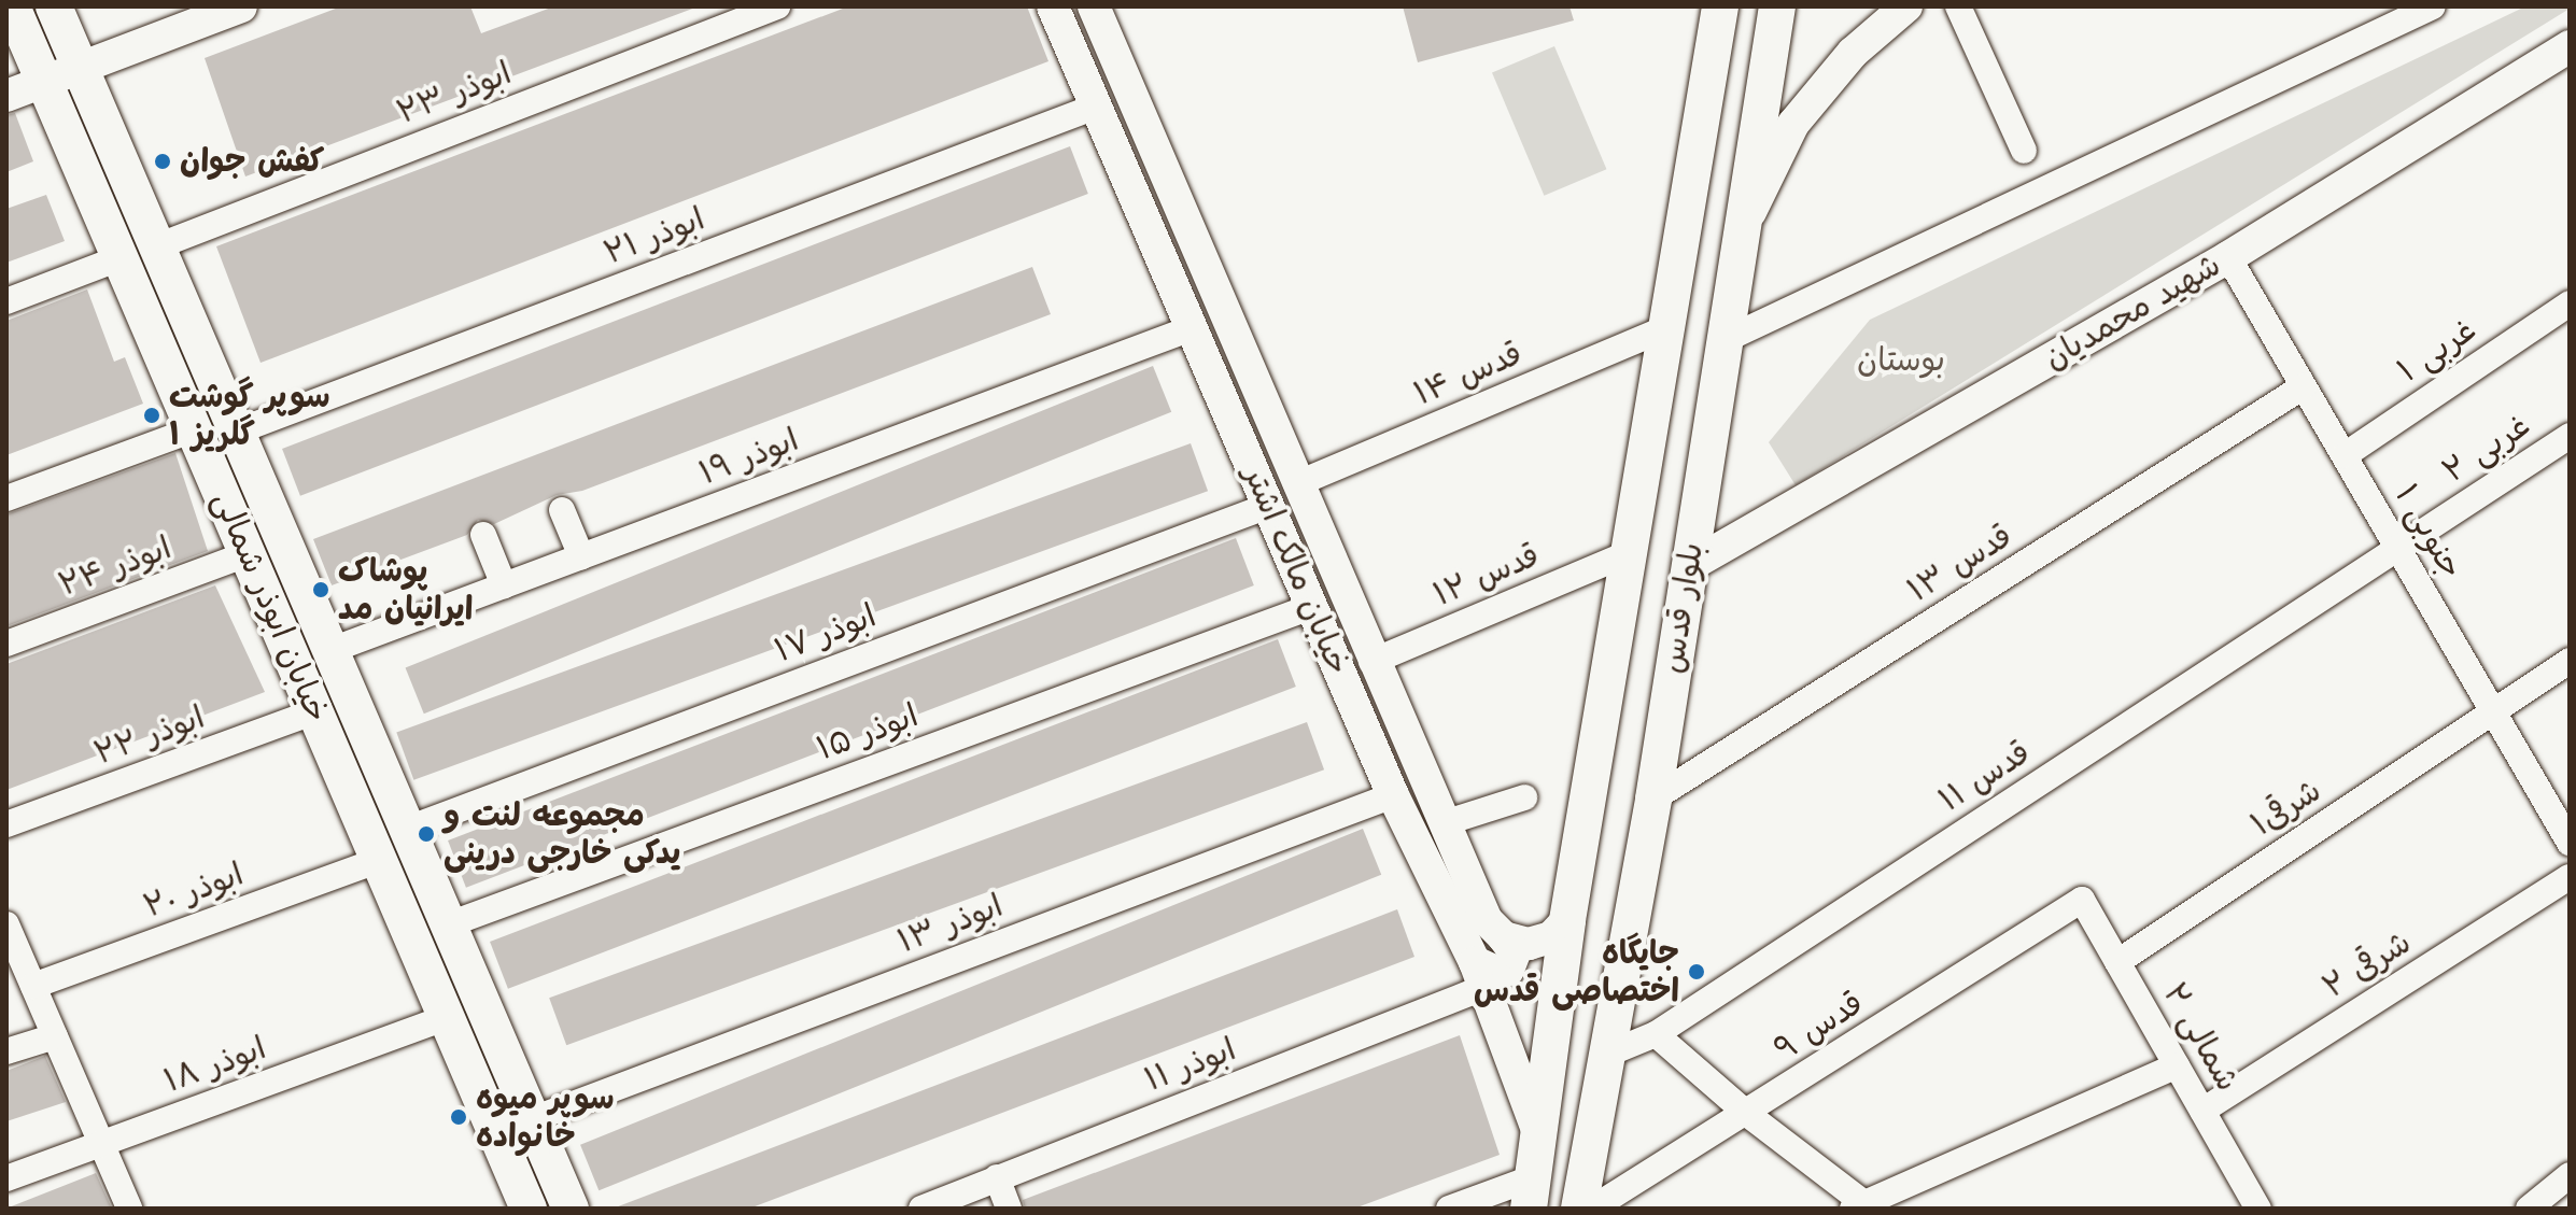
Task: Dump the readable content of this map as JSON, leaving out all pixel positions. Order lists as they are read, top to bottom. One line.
{"streets":{"main road":["خیابان ابوذر شمالی","بلوار قدس"],"street":["ابوذر ۲۳","ابوذر ۲۱","شهید محمدیان","غربی ۱","قدس ۱۴","غربی ۲","ابوذر ۱۹","۱ جنوبی","قدس ۱۳","ابوذر ۲۴","خیابان مالک اشتر","قدس ۱۲","ابوذر ۱۷","ابوذر ۱۵","ابوذر ۲۲","قدس ۱۱","شرقی۱","ابوذر ۲۰","ابوذر ۱۳","شرقی ۲","قدس ۹","شمالی ۲","ابوذر ۱۸","ابوذر ۱۱"]},"crossings":[["ابوذر ۲۳","خیابان ابوذر شمالی"],["ابوذر ۲۱","خیابان مالک اشتر"],["ابوذر ۲۱","خیابان ابوذر شمالی"],["شهید محمدیان","۱ جنوبی"],["شهید محمدیان","بلوار قدس"],["غربی ۱","۱ جنوبی"],["قدس ۱۴","خیابان مالک اشتر"],["قدس ۱۴","بلوار قدس"],["غربی ۲","۱ جنوبی"],["غربی ۲","قدس ۱۱"],["ابوذر ۱۹","خیابان مالک اشتر"],["ابوذر ۱۹","خیابان ابوذر شمالی"],["۱ جنوبی","قدس ۱۳"],["۱ جنوبی","قدس ۱۱"],["۱ جنوبی","شرقی۱"],["قدس ۱۳","بلوار قدس"],["ابوذر ۲۴","خیابان ابوذر شمالی"],["خیابان مالک اشتر","قدس ۱۲"],["خیابان مالک اشتر","بلوار قدس"],["خیابان مالک اشتر","ابوذر ۱۷"],["خیابان مالک اشتر","ابوذر ۱۵"],["خیابان مالک اشتر","ابوذر ۱۳"],["خیابان مالک اشتر","ابوذر ۱۱"],["قدس ۱۲","بلوار قدس"],["خیابان ابوذر شمالی","ابوذر ۱۷"],["خیابان ابوذر شمالی","ابوذر ۱۵"],["خیابان ابوذر شمالی","ابوذر ۲۲"],["خیابان ابوذر شمالی","ابوذر ۲۰"],["خیابان ابوذر شمالی","ابوذر ۱۳"],["خیابان ابوذر شمالی","ابوذر ۱۸"],["بلوار قدس","قدس ۱۱"],["شرقی۱","شمالی ۲"],["شرقی ۲","شمالی ۲"],["قدس ۹","شمالی ۲"]],"parks":["بوستان"],"places":["کفش جوان","سوپر گوشت گلریز ۱","پوشاک ایرانیان مد","مجموعه لنت و یدکی خارجی درینی","جایگاه اختصاصی قدس","سوپر میوه خانواده"]}
